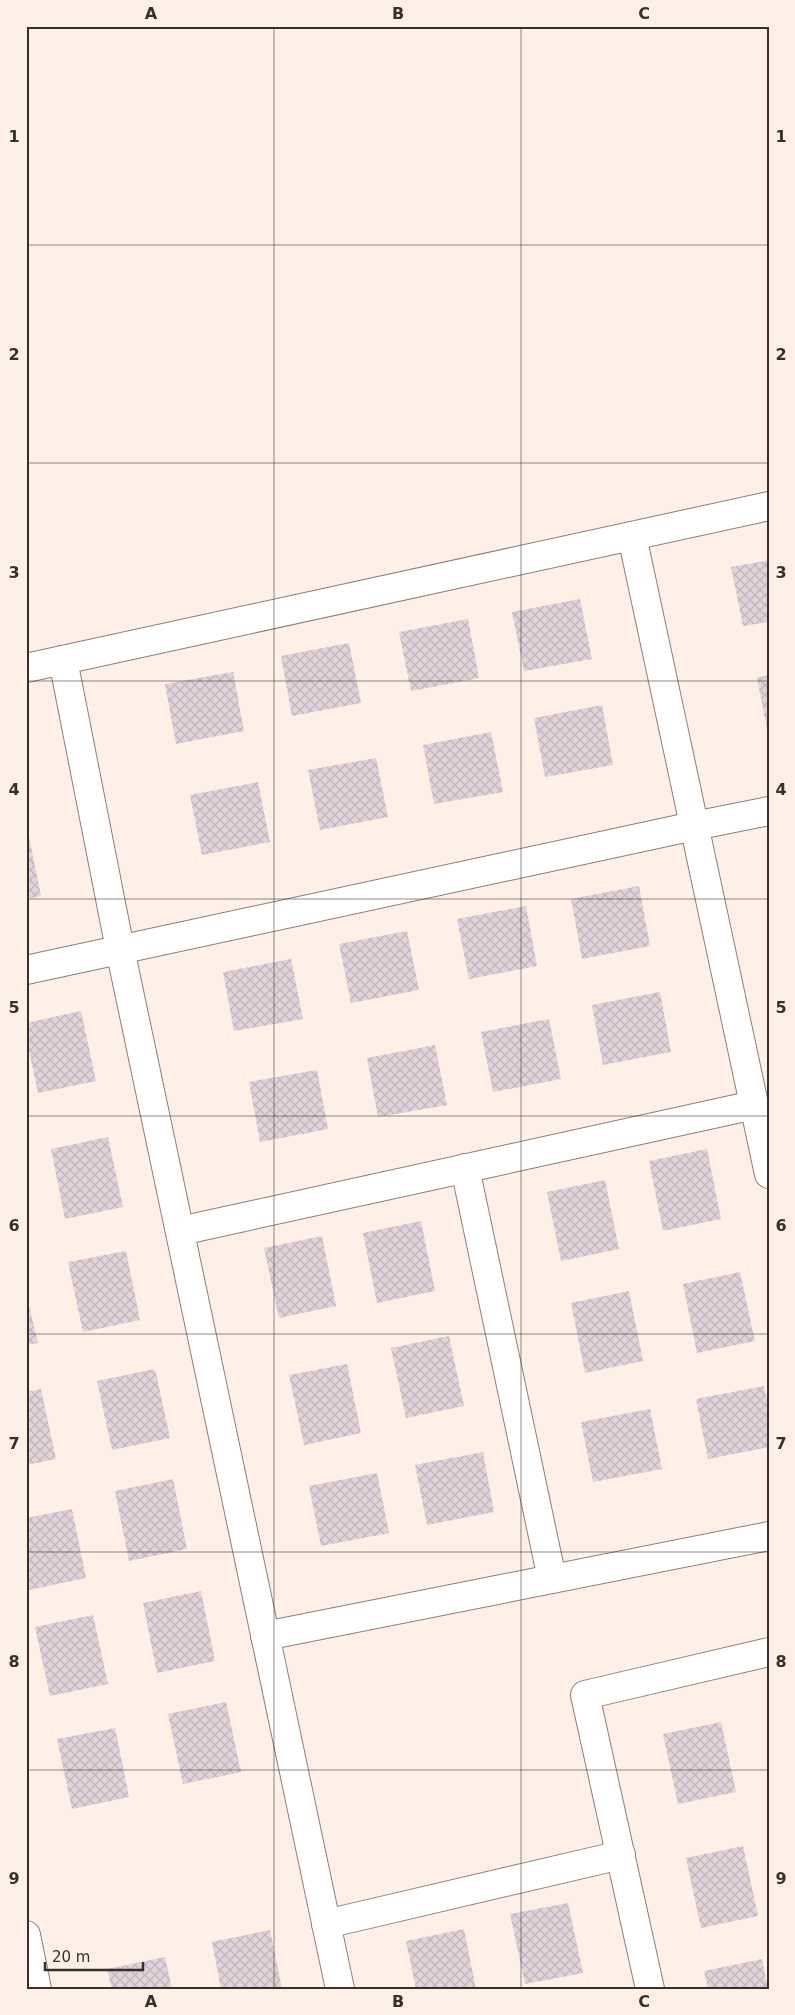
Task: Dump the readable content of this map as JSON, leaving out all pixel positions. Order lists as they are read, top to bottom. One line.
{"scale_bar":"20 m","grid":{"columns":["A","B","C"],"rows":["1","2","3","4","5","6","7","8","9"]}}
